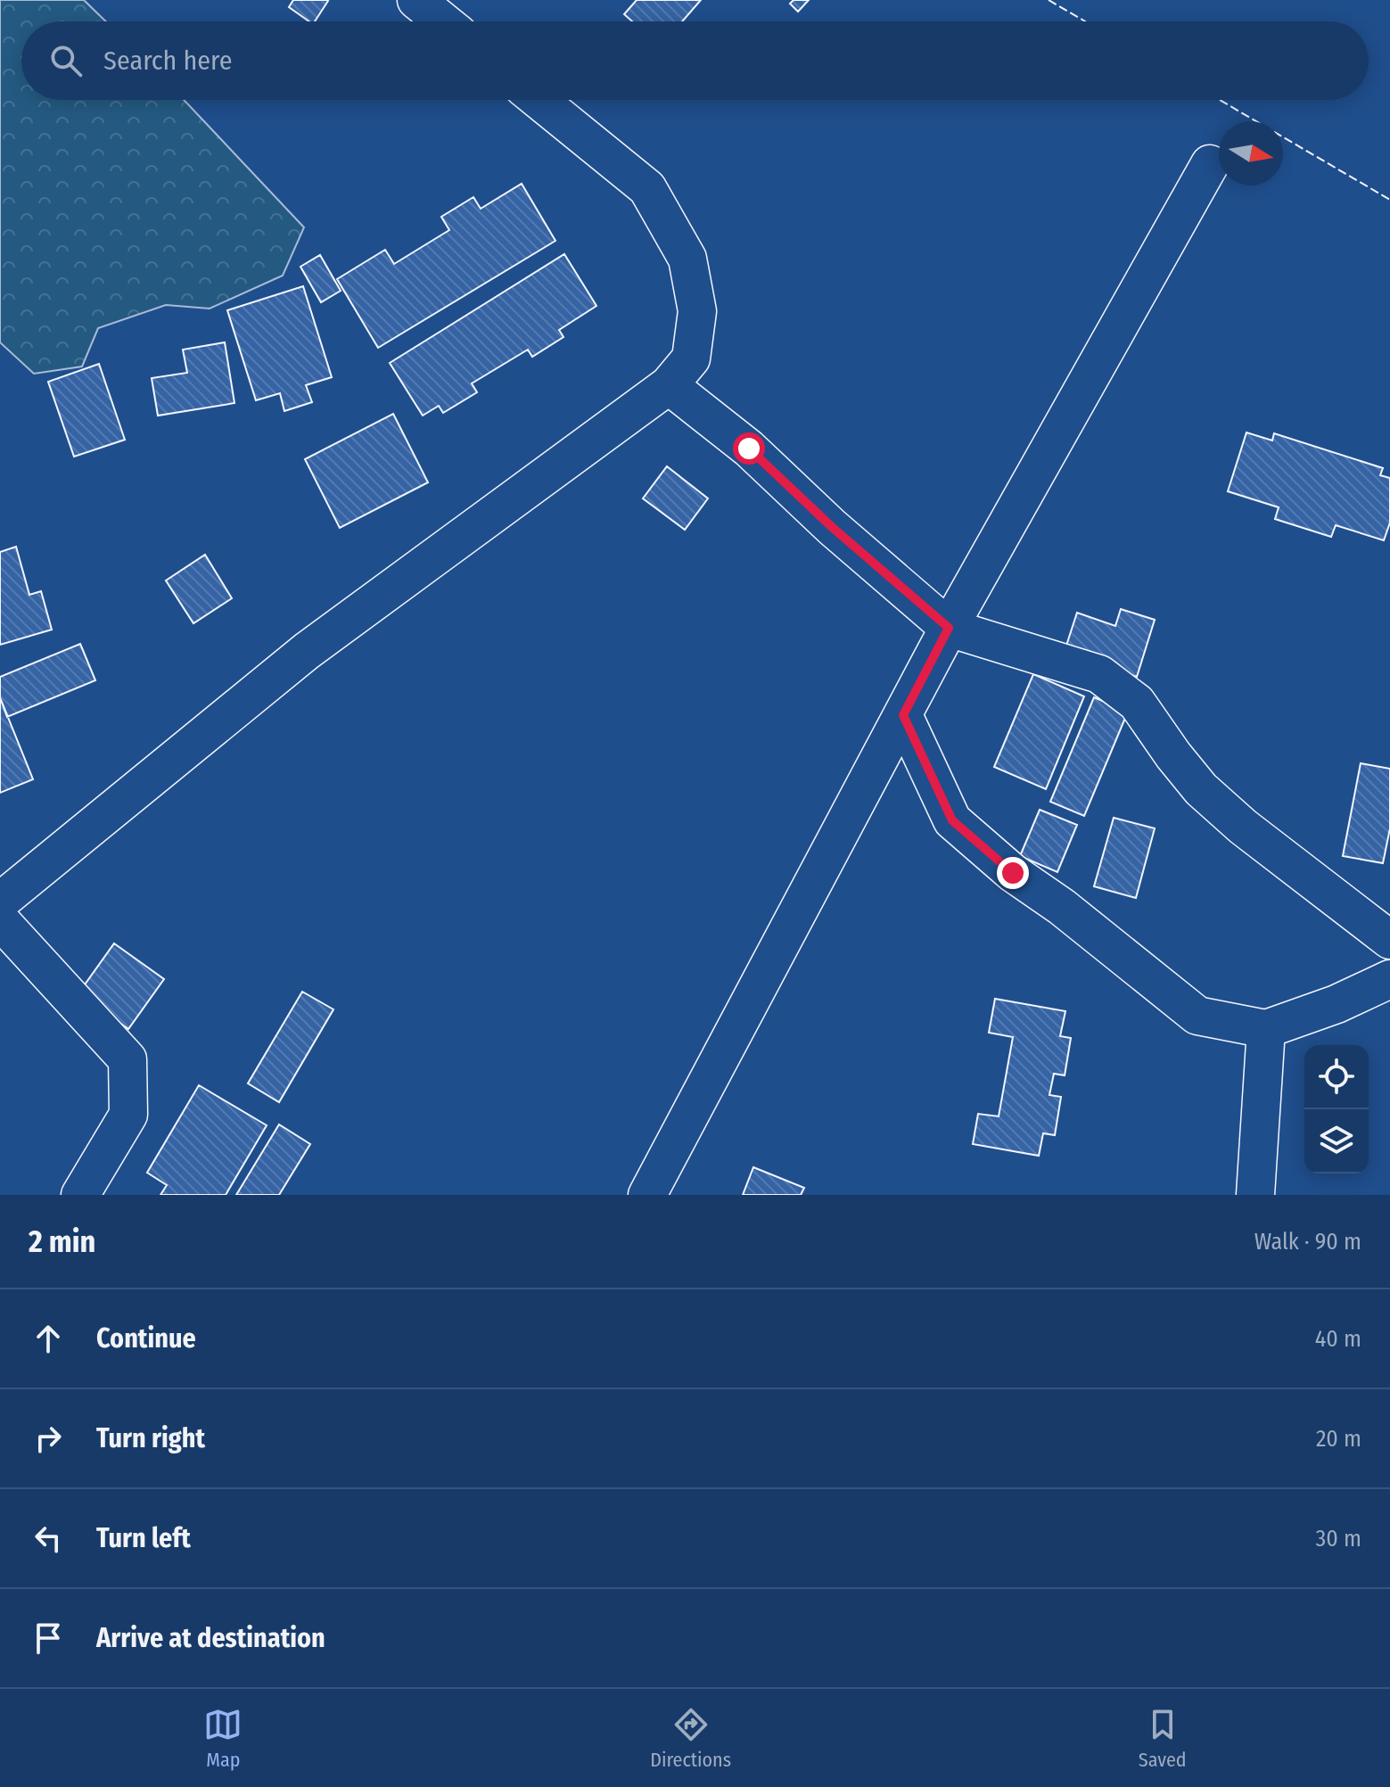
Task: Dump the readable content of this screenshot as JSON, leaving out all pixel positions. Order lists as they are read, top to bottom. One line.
{"north":"right","page":{"search":"Search here","heading":["2 min","Walk · 90 m"],"list":[["Continue","40 m"],["Turn right","20 m"],["Turn left","30 m"],"Arrive at destination"],"nav":["Map","Directions","Saved"]}}
